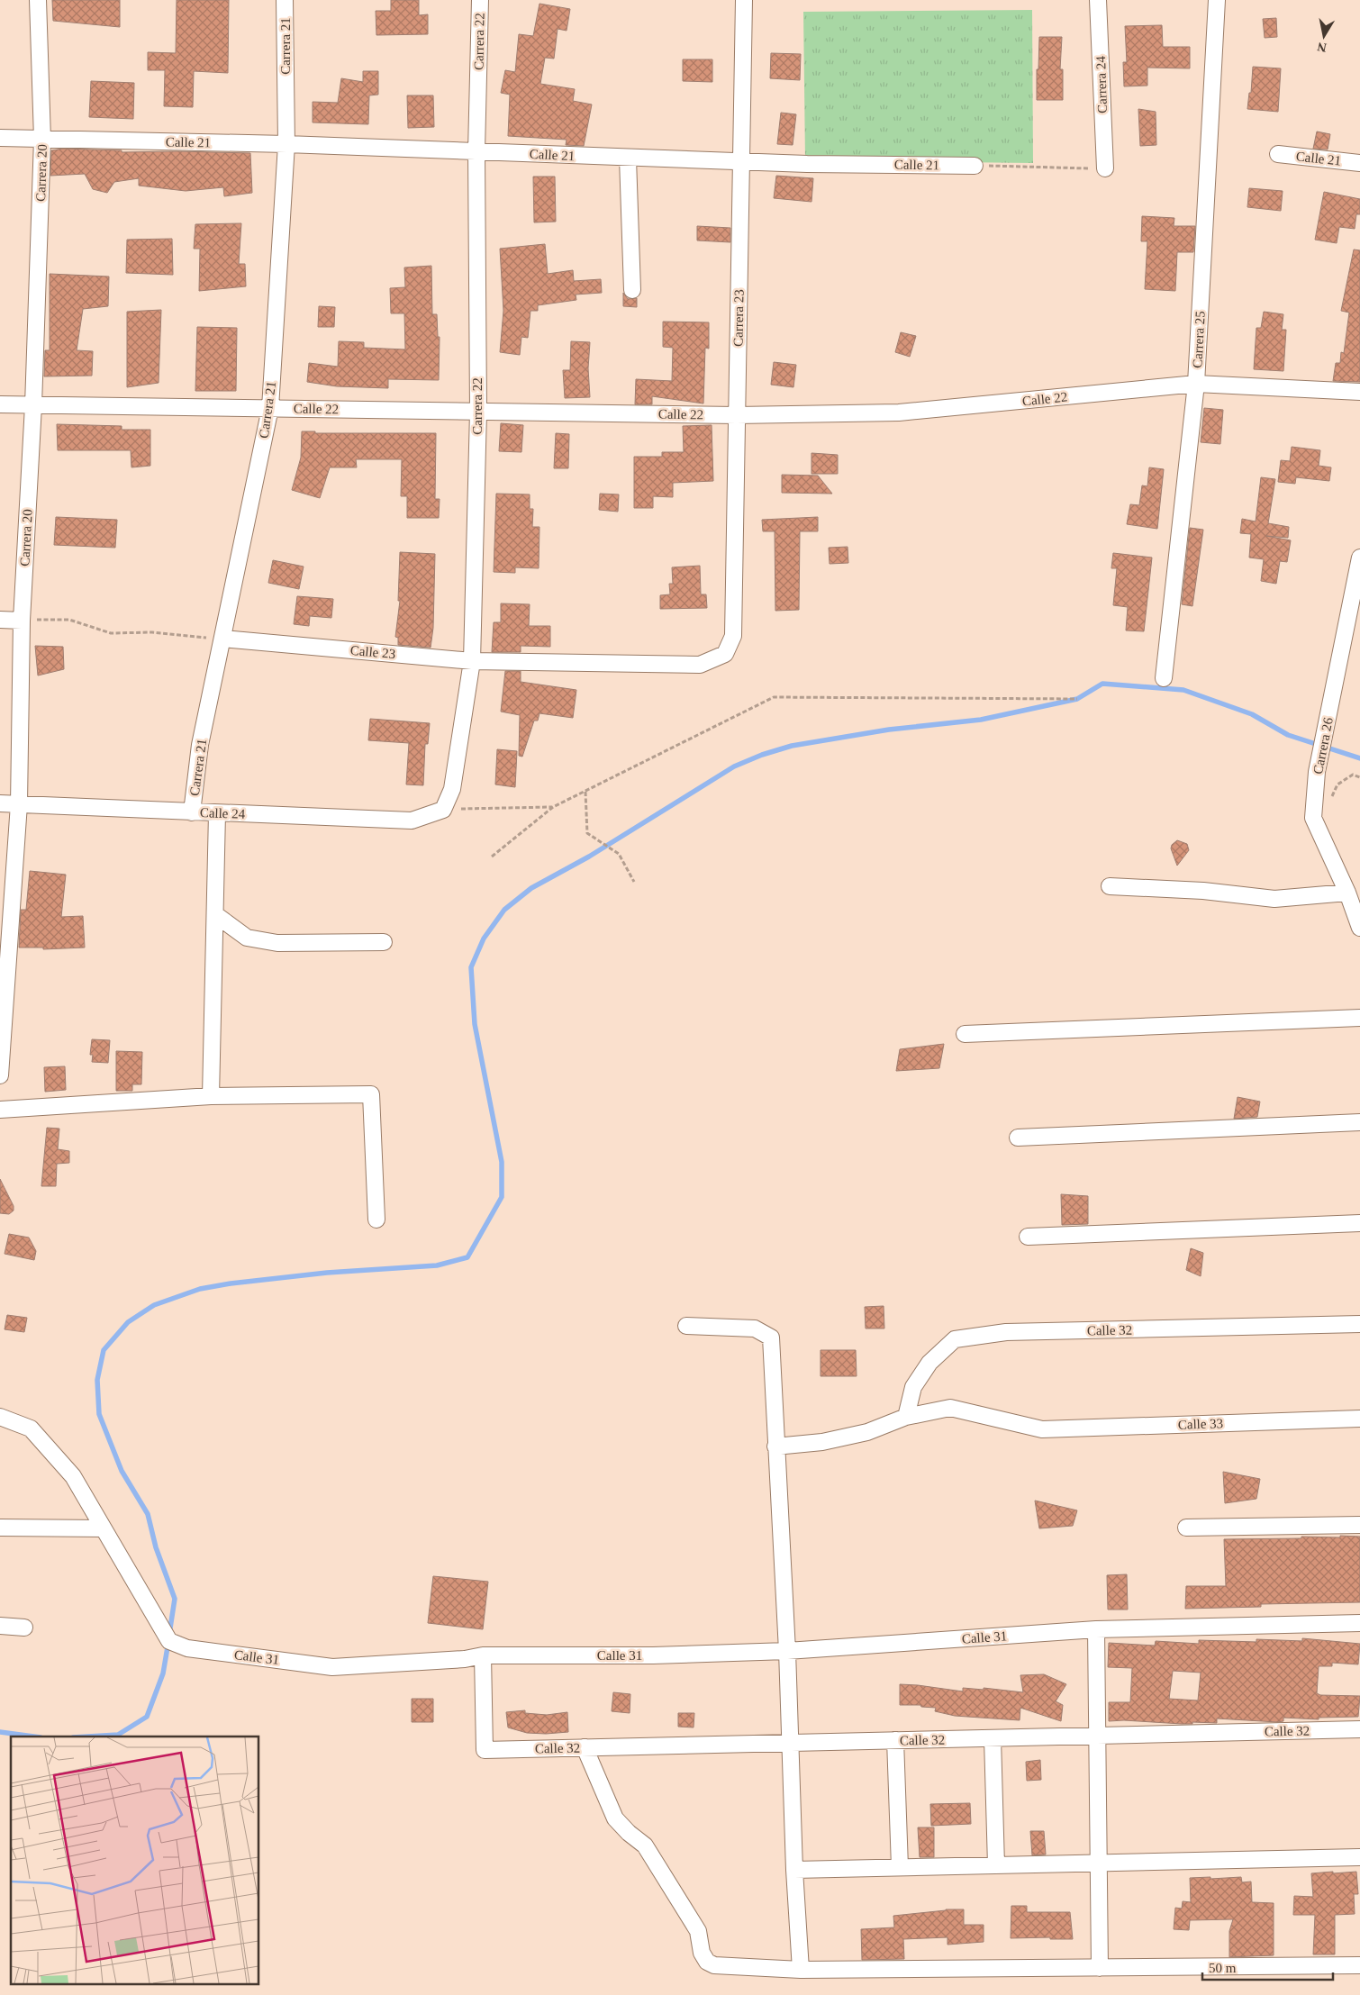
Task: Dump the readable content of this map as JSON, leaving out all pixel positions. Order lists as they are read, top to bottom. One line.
{"streets":{"street":["Carrera 22","Carrera 21","Carrera 24","Calle 21","Carrera 20","Carrera 23","Carrera 25","Calle 22","Calle 23","Carrera 26","Calle 24","Calle 32","Calle 33","Calle 31"]},"crossings":[["Carrera 22","Calle 21"],["Carrera 22","Calle 22"],["Carrera 22","Calle 23"],["Carrera 22","Calle 24"],["Carrera 21","Calle 21"],["Carrera 21","Calle 22"],["Carrera 21","Calle 23"],["Carrera 21","Calle 24"],["Calle 21","Carrera 20"],["Calle 21","Carrera 23"],["Carrera 20","Calle 22"],["Carrera 20","Calle 24"],["Carrera 23","Calle 22"],["Carrera 23","Calle 23"],["Carrera 25","Calle 22"],["Calle 32","Calle 33"],["Calle 32","Calle 31"]],"scale_bar":"50 m","north":"bottom"}
